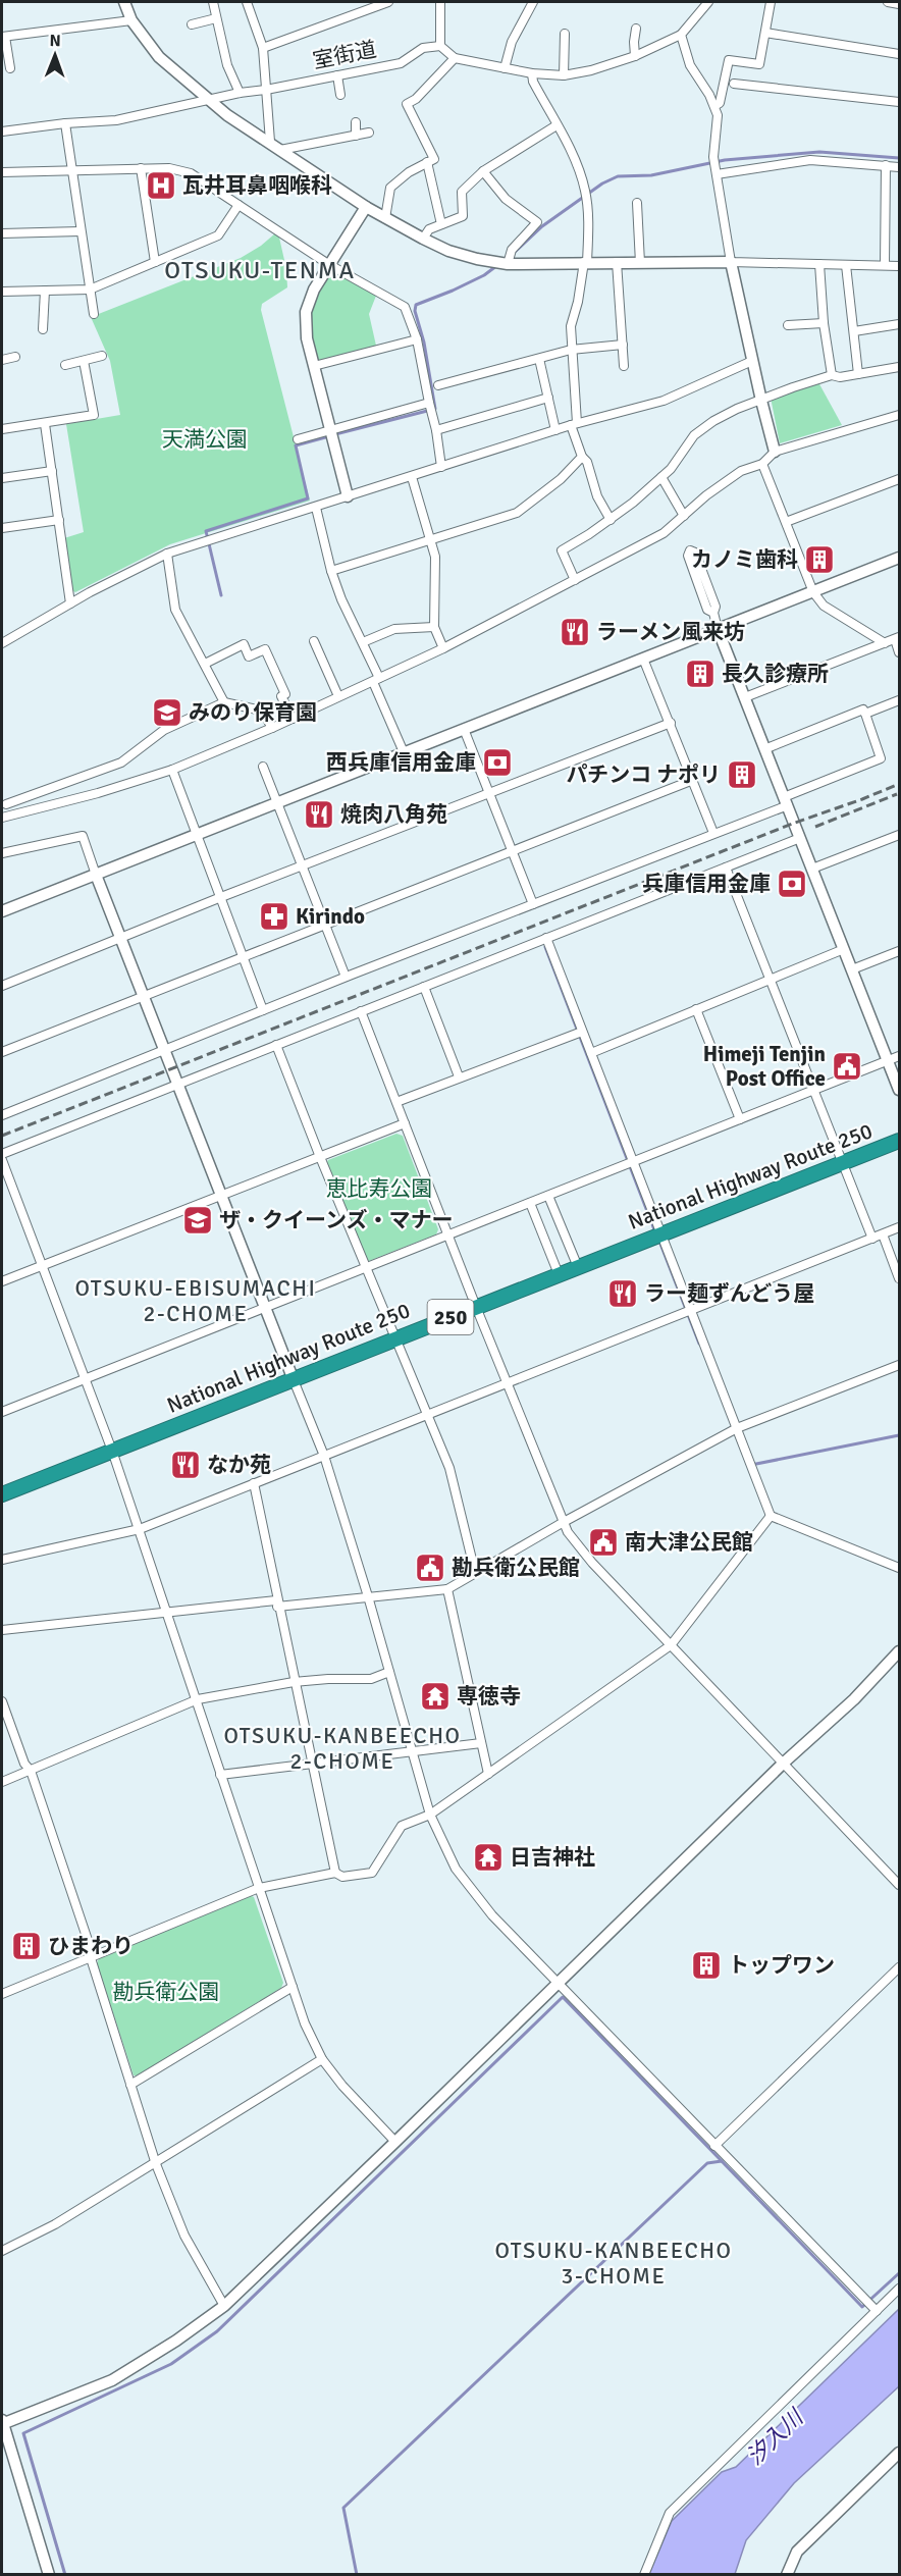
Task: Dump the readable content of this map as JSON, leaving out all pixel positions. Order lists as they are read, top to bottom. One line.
{"streets":{"highway":["National Highway Route 250","250"],"street":["室街道"]},"districts":["OTSUKU-TENMA","OTSUKU-EBISUMACHI 2-CHOME","OTSUKU-KANBEECHO 2-CHOME","OTSUKU-KANBEECHO 3-CHOME"],"water":["汐入川"],"parks":["天満公園","恵比寿公園","勘兵衛公園"],"places":{"hospital":["瓦井耳鼻咽喉科"],"building":["カノミ歯科","長久診療所","パチンコ ナポリ","ひまわり","トップワン"],"restaurant":["ラーメン風来坊","焼肉八角苑","ラー麺ずんどう屋","なか苑"],"school or university":["みのり保育園","ザ・クイーンズ・マナー"],"bank":["西兵庫信用金庫","兵庫信用金庫"],"pharmacy":["Kirindo"],"public building":["Himeji Tenjin Post Office","南大津公民館","勘兵衛公民館"],"temple":["専徳寺","日吉神社"]},"north":"top"}
